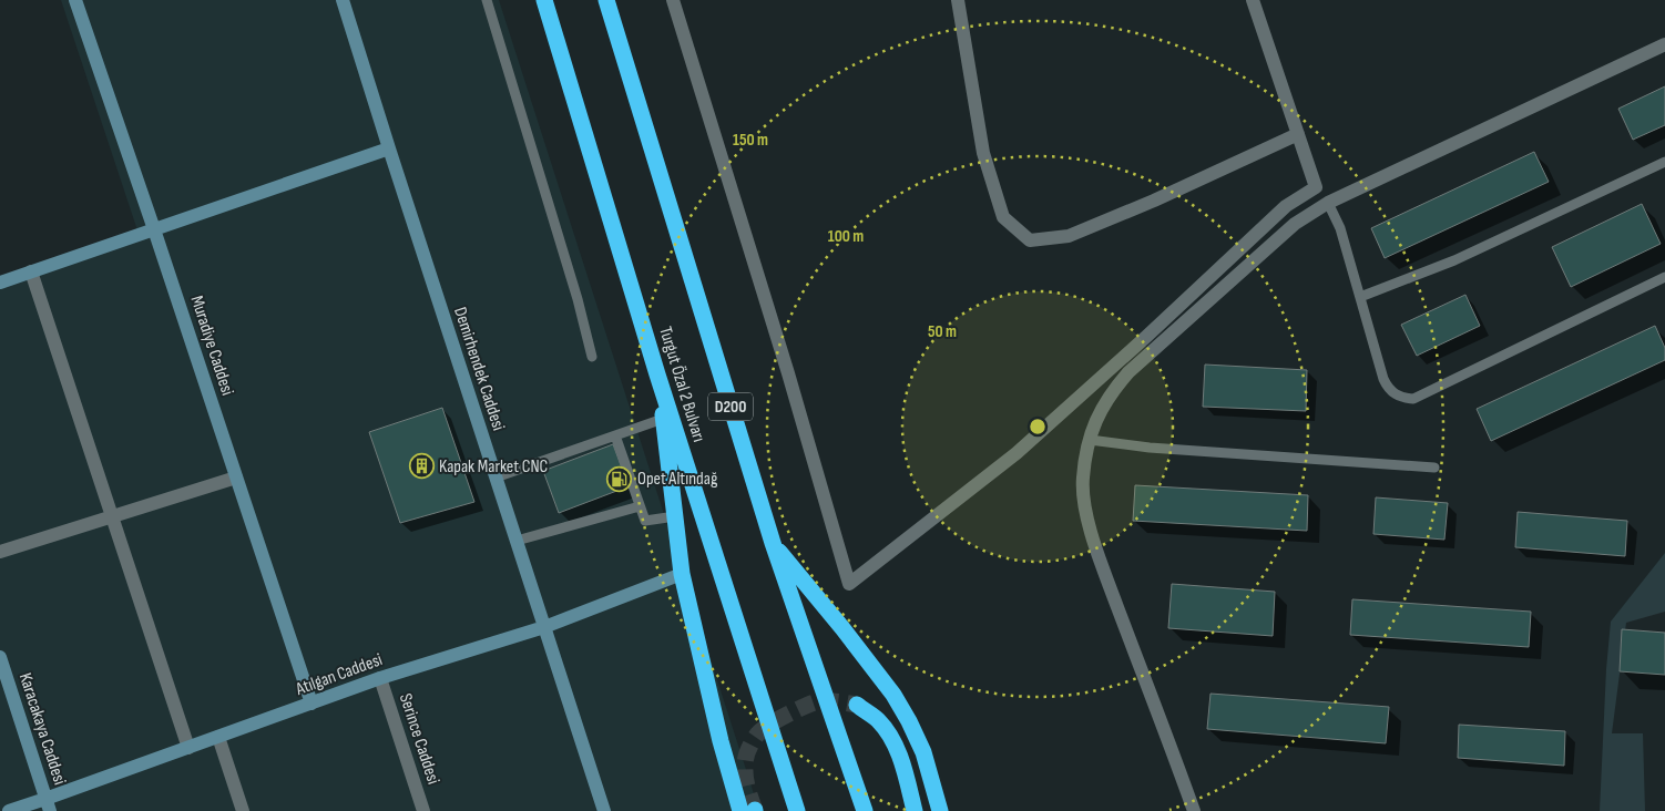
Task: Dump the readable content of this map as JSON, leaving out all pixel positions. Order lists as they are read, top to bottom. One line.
{"streets":{"highway":["Turgut Özal 2 Bulvarı","D200"],"street":["Muradiye Caddesi","Demirhendek Caddesi","Atılgan Caddesi","Karacakaya Caddesi","Serince Caddesi"]},"crossings":[["Muradiye Caddesi","Atılgan Caddesi"],["Demirhendek Caddesi","Atılgan Caddesi"],["Atılgan Caddesi","Karacakaya Caddesi"],["Atılgan Caddesi","Serince Caddesi"]],"places":{"building":["Kapak Market CNC"],"fuel station":["Opet Altındağ"]},"rings":["150 m","100 m","50 m"]}
